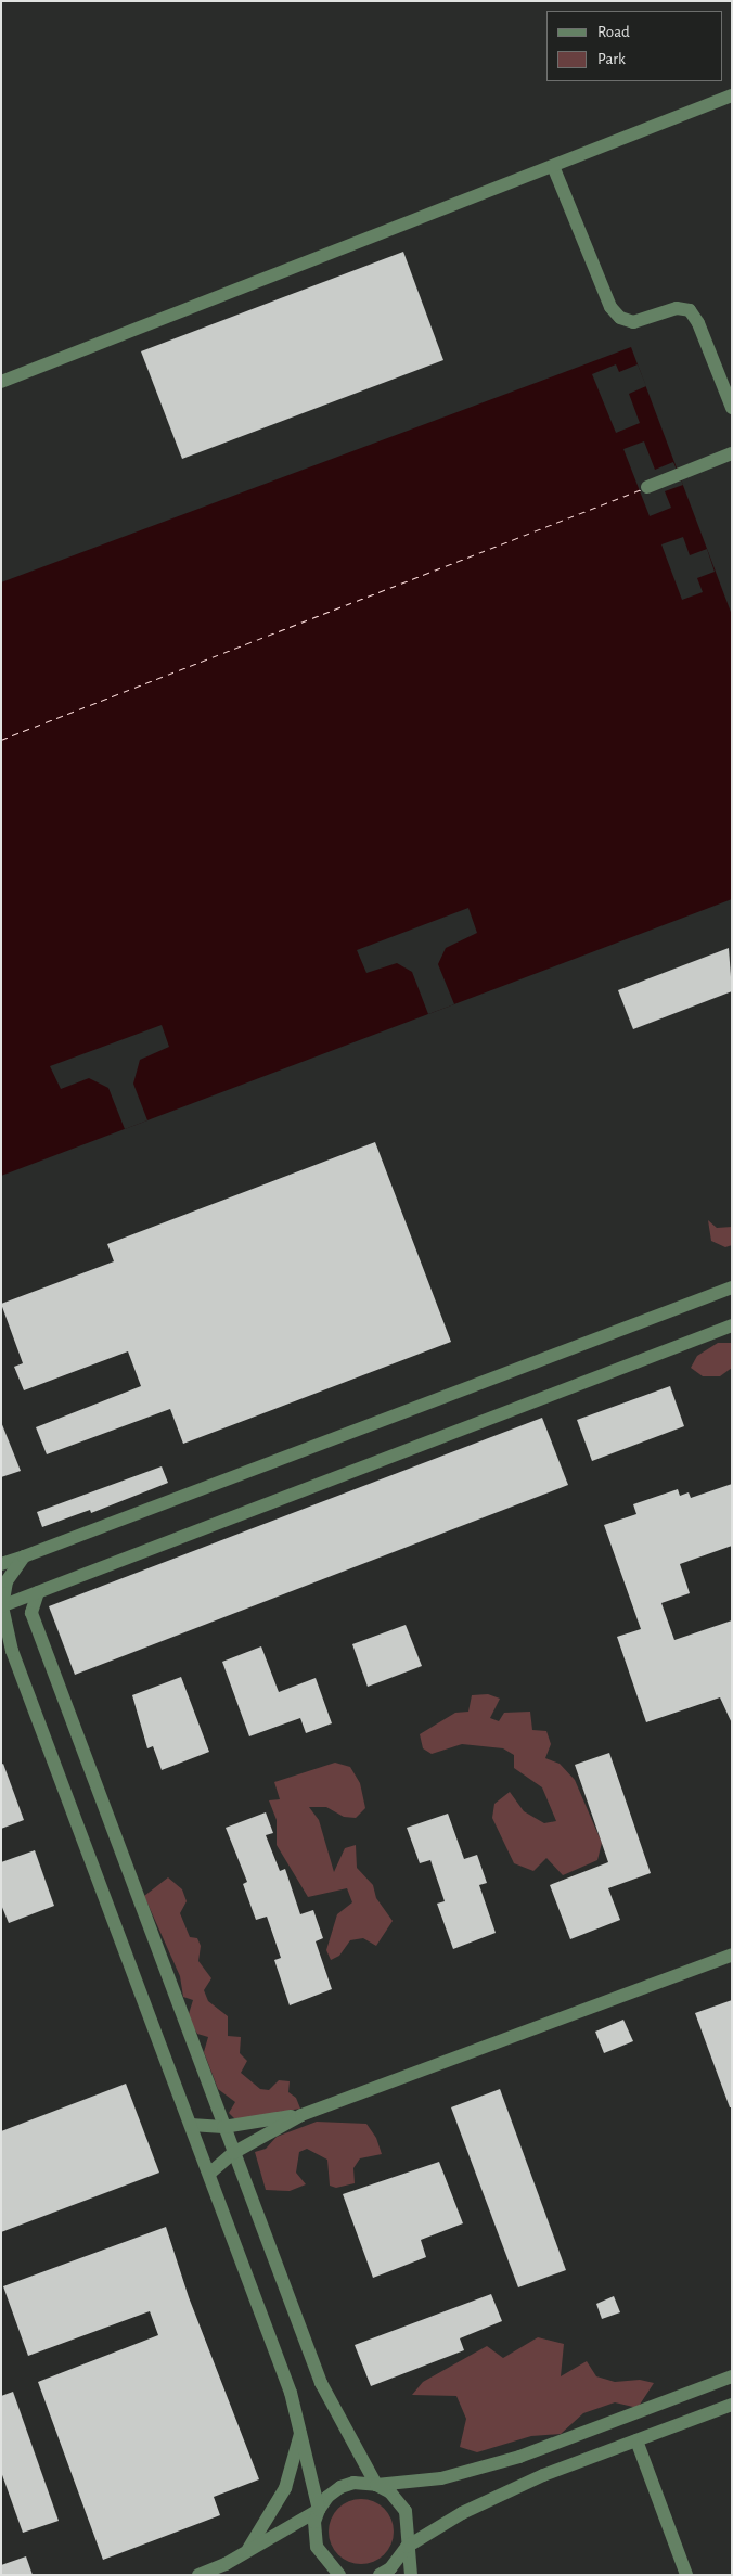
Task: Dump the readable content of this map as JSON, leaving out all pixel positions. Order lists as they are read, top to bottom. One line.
{"legend":["Road","Park"]}
